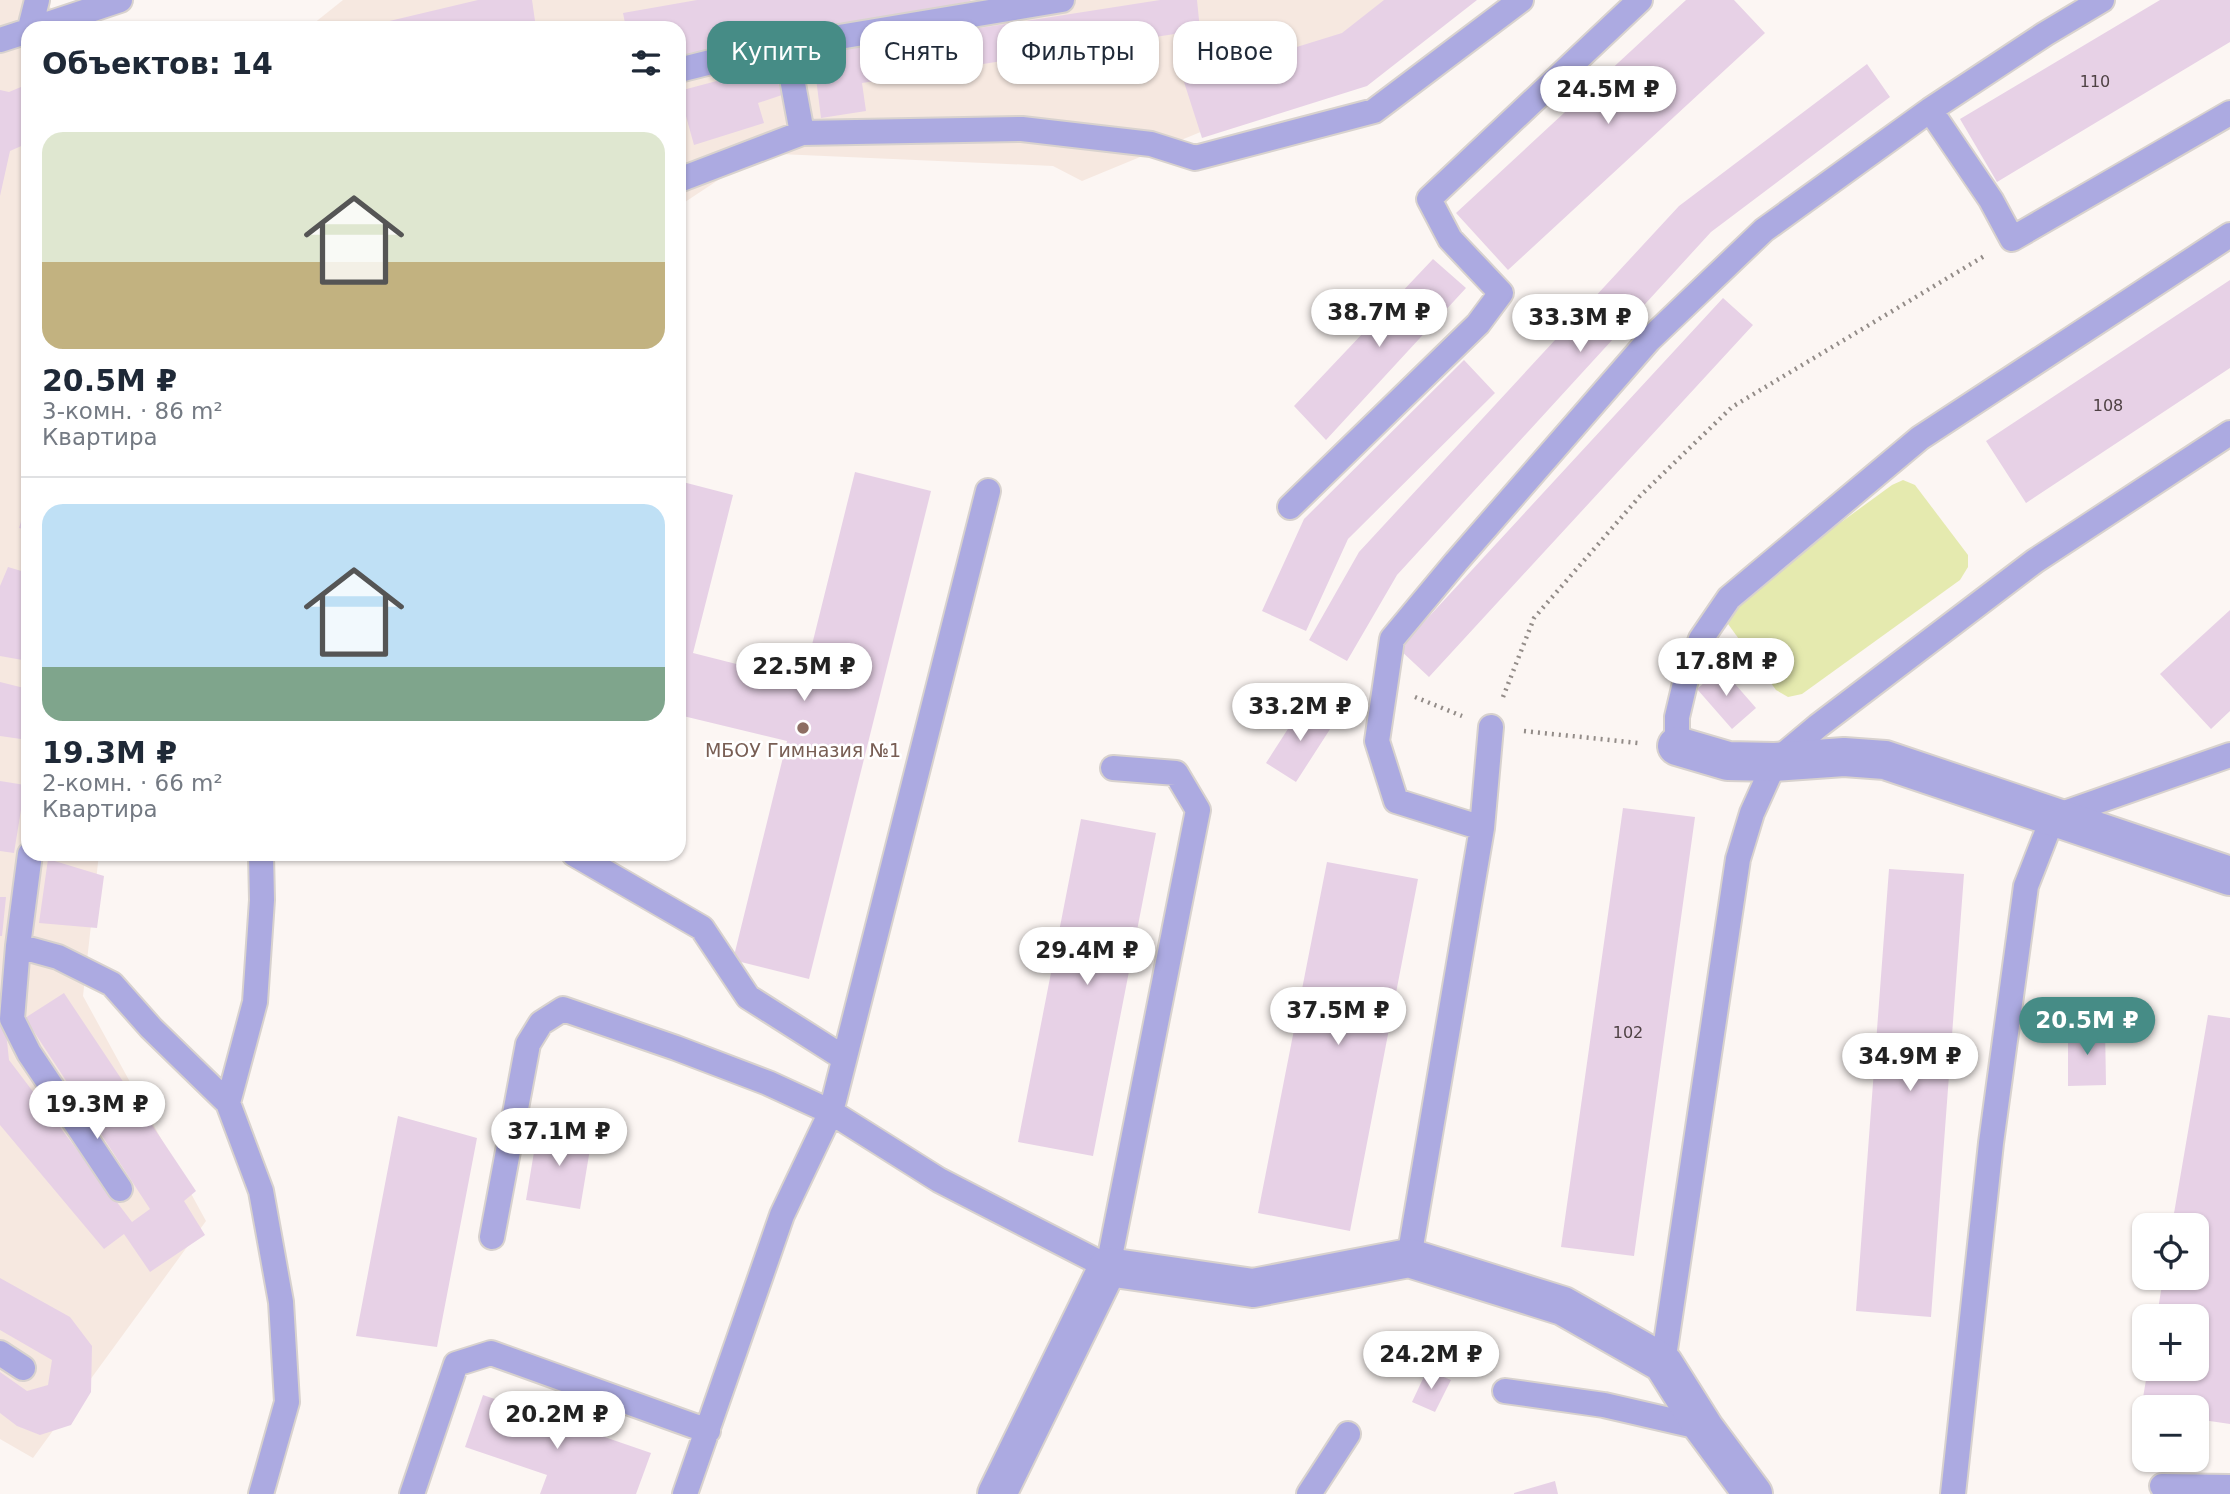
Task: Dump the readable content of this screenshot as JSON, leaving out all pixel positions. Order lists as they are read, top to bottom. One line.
{"places":["МБОУ Гимназия №1"],"house_numbers":["110","108","102"],"page":{"chip":["Купить","Снять","Фильтры","Новое"],"heading":"Объектов: 14","price":["24.5M ₽","38.7M ₽","33.3M ₽","17.8M ₽","22.5M ₽","33.2M ₽","29.4M ₽","37.5M ₽","20.5M ₽","34.9M ₽","19.3M ₽","37.1M ₽","24.2M ₽","20.2M ₽"],"list":[{"name":"20.5M ₽","note":"3-комн. · 86 m² · Квартира"},{"name":"19.3M ₽","note":"2-комн. · 66 m² · Квартира"}],"map_buttons":["+","−"]}}
